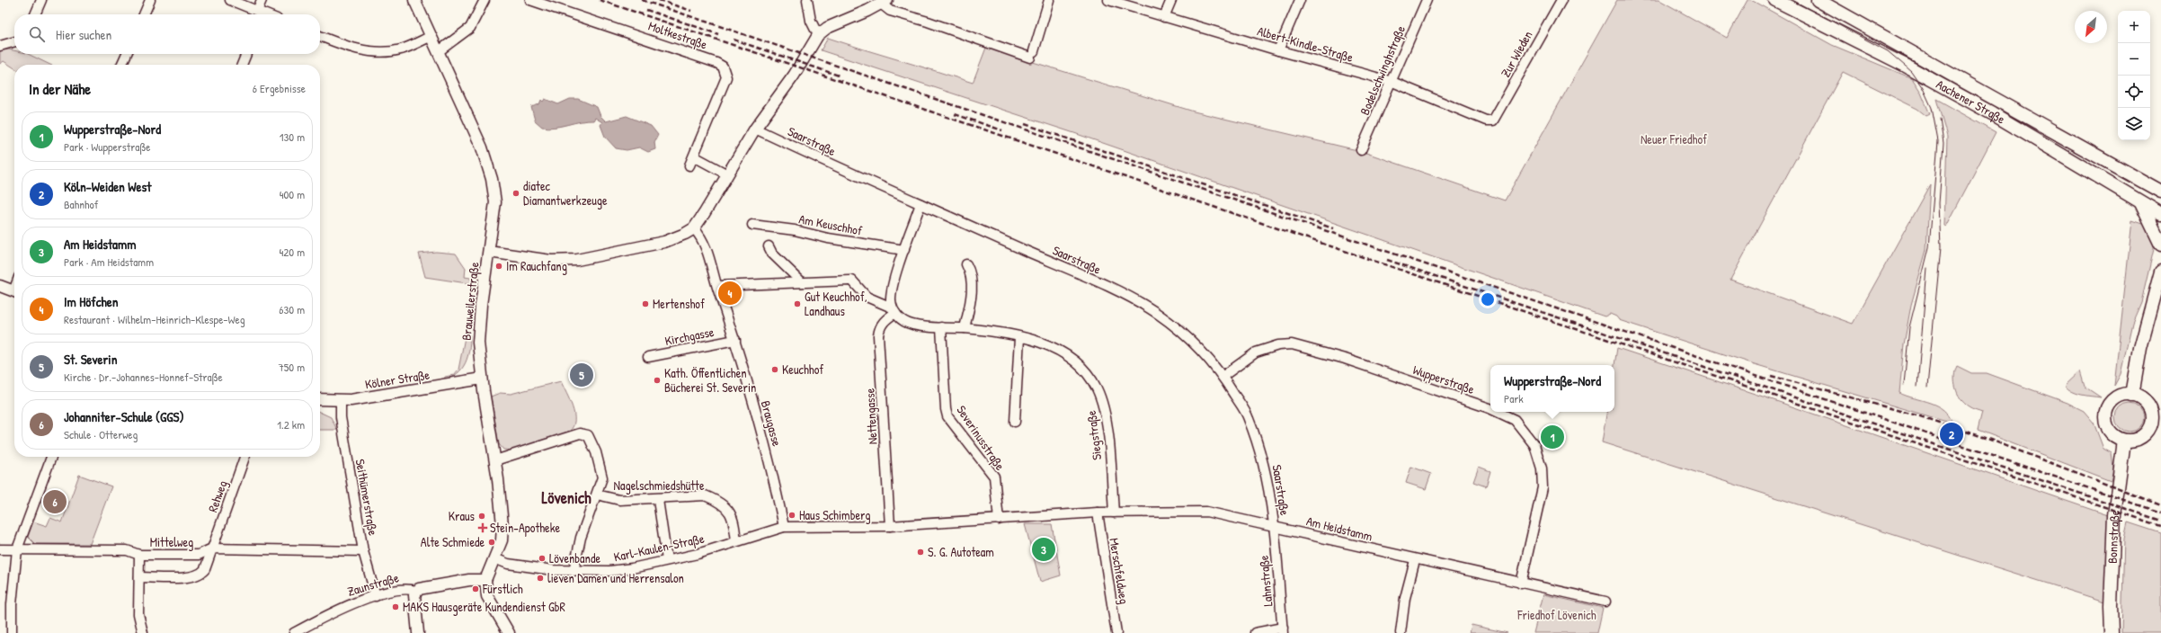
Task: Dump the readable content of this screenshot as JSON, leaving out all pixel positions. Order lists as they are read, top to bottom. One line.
{"streets":{"main road":["Aachener Straße","Bonnstraße"],"street":["Moltkestraße","Albert-Kindle-Straße","Zur Wieden","Bodelschwinghstraße","Saarstraße","Am Keuschhof","Brauweilerstraße","Kirchgasse","Kölner Straße","Wupperstraße","Nettengasse","Braugasse","Siegstraße","Severinusstraße","Nagelschmiedshütte","Rehweg","Seithümerstraße","Am Heidstamm","Mittelweg","Karl-Kaulen-Straße","Merschfeldweg","Lahnstraße","Zaunstraße"]},"crossings":[["Albert-Kindle-Straße","Zur Wieden"],["Albert-Kindle-Straße","Bodelschwinghstraße"],["Saarstraße","Wupperstraße"],["Saarstraße","Am Heidstamm"],["Saarstraße","Lahnstraße"],["Brauweilerstraße","Kölner Straße"],["Brauweilerstraße","Karl-Kaulen-Straße"],["Brauweilerstraße","Zaunstraße"],["Kirchgasse","Braugasse"],["Kölner Straße","Seithümerstraße"],["Wupperstraße","Am Heidstamm"],["Nettengasse","Siegstraße"],["Nettengasse","Am Heidstamm"],["Braugasse","Am Heidstamm"],["Braugasse","Karl-Kaulen-Straße"],["Siegstraße","Severinusstraße"],["Siegstraße","Am Heidstamm"],["Severinusstraße","Am Heidstamm"],["Nagelschmiedshütte","Karl-Kaulen-Straße"],["Rehweg","Mittelweg"],["Seithümerstraße","Mittelweg"],["Seithümerstraße","Zaunstraße"],["Am Heidstamm","Karl-Kaulen-Straße"],["Am Heidstamm","Merschfeldweg"],["Am Heidstamm","Lahnstraße"]],"districts":["Lövenich"],"parks":["Neuer Friedhof","Friedhof Lövenich"],"places":{"other":["diatec Diamantwerkzeuge","Im Rauchfang","Mertenshof","Gut Keuchhof, Landhaus","Keuchhof","Kath. Öffentlichen Bücherei St. Severin","Haus Schimberg","Kraus","Alte Schmiede","S. G. Autoteam","Lövenbande","lieven Damen und Herrensalon","Fürstlich","MAKS Hausgeräte Kundendienst GbR"],"health":["Stein-Apotheke"]},"north":"bottom left","page":{"map_buttons":["+","−"],"search":"Hier suchen","heading":["In der Nähe","6 Ergebnisse"],"list":[{"mark":"1","name":"Wupperstraße-Nord","note":"Park · Wupperstraße","value":"130 m"},{"mark":"2","name":"Köln-Weiden West","note":"Bahnhof","value":"400 m"},{"mark":"3","name":"Am Heidstamm","note":"Park · Am Heidstamm","value":"420 m"},{"mark":"4","name":"Im Höfchen","note":"Restaurant · Wilhelm-Heinrich-Klespe-Weg","value":"630 m"},{"mark":"5","name":"St. Severin","note":"Kirche · Dr.-Johannes-Honnef-Straße","value":"750 m"},{"mark":"6","name":"Johanniter-Schule (GGS)","note":"Schule · Otterweg","value":"1.2 km"}],"pins":["4","5","2","1","6","3"],"popup":["Wupperstraße-Nord","Park"]}}
